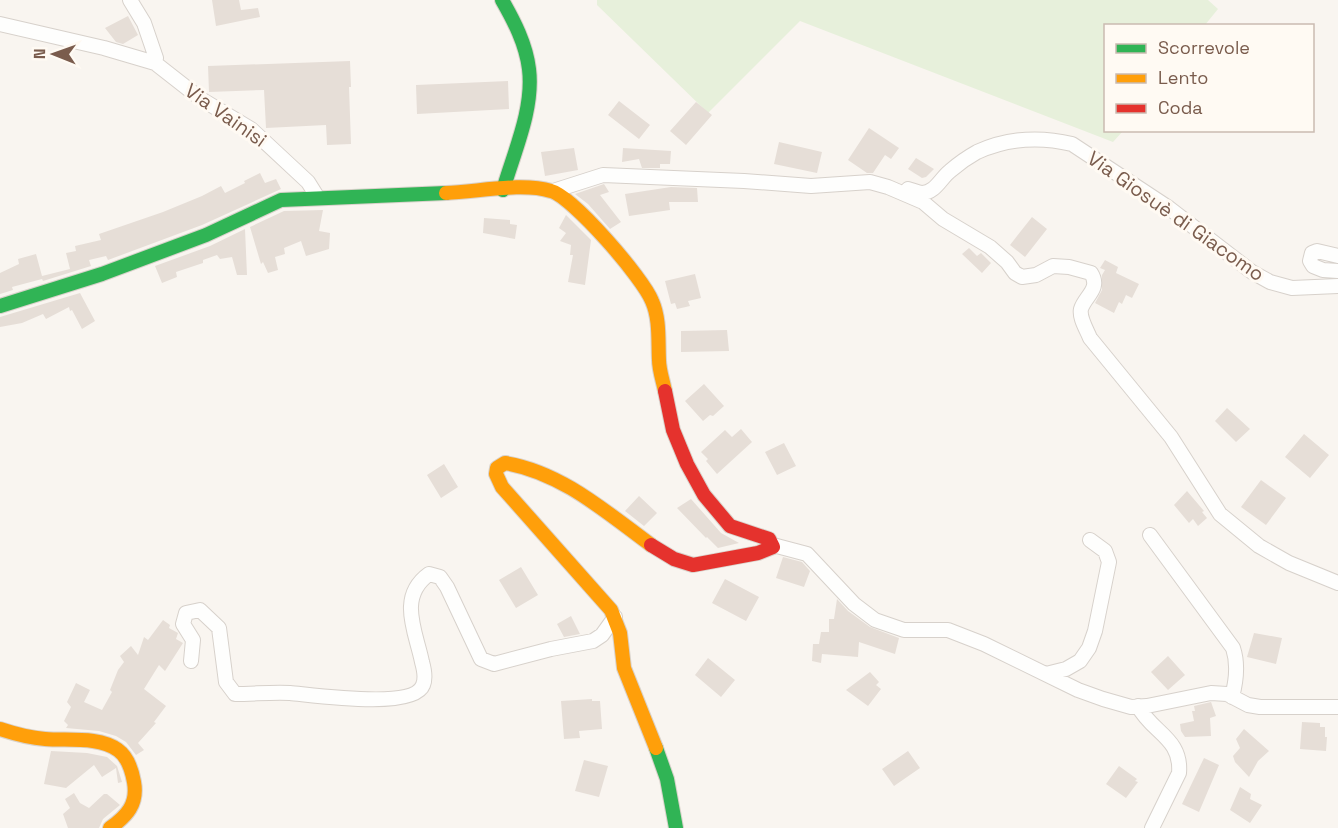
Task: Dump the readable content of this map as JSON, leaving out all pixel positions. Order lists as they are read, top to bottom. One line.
{"streets":{"street":["Via Vainisi","Via Giosuè di Giacomo"]},"legend":["Scorrevole","Lento","Coda"],"north":"left"}
